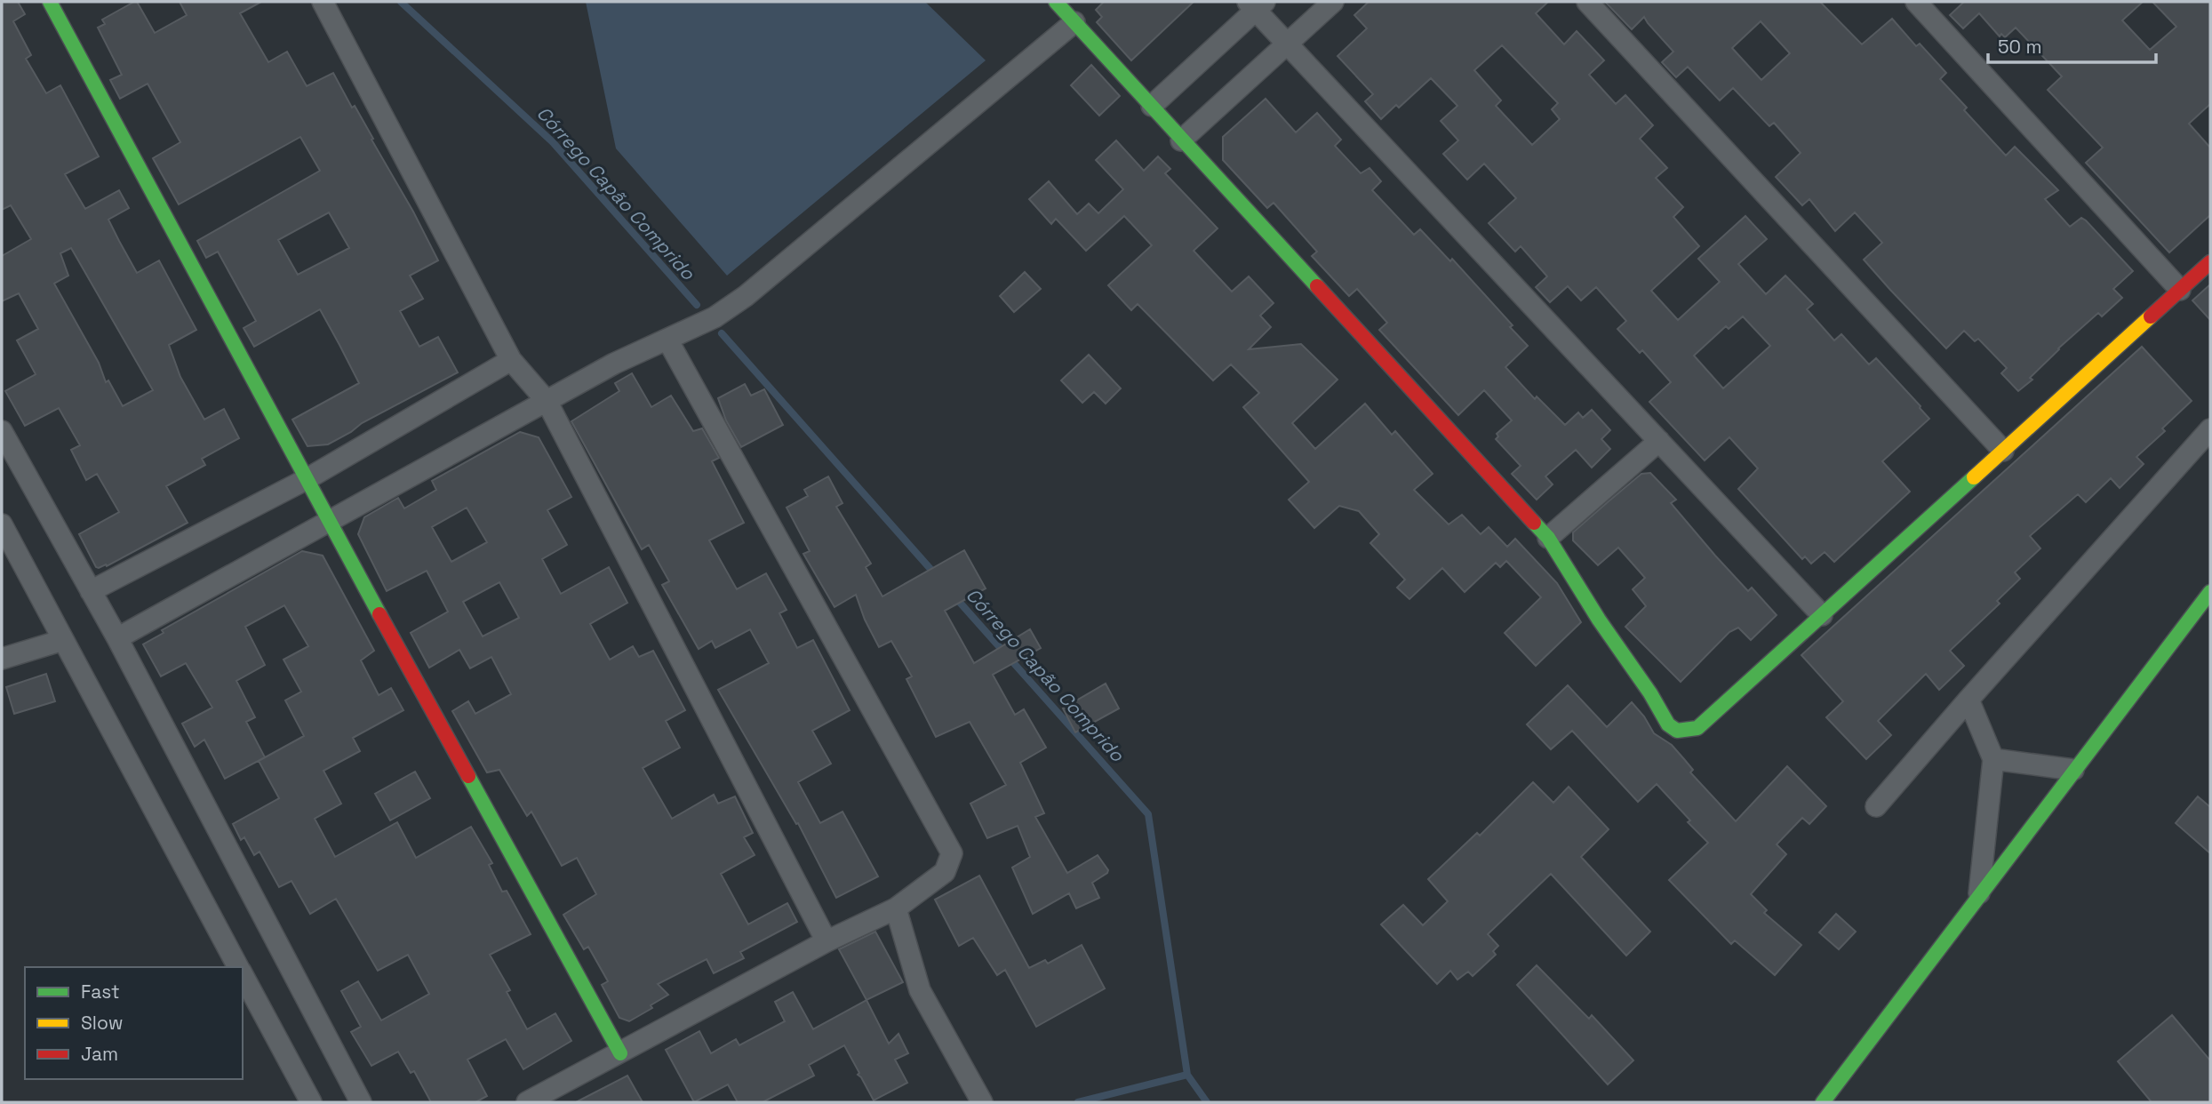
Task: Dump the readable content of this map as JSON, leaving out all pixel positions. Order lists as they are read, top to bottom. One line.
{"water":["Córrego Capão Comprido"],"legend":["Fast","Slow","Jam"],"scale_bar":"50 m"}
